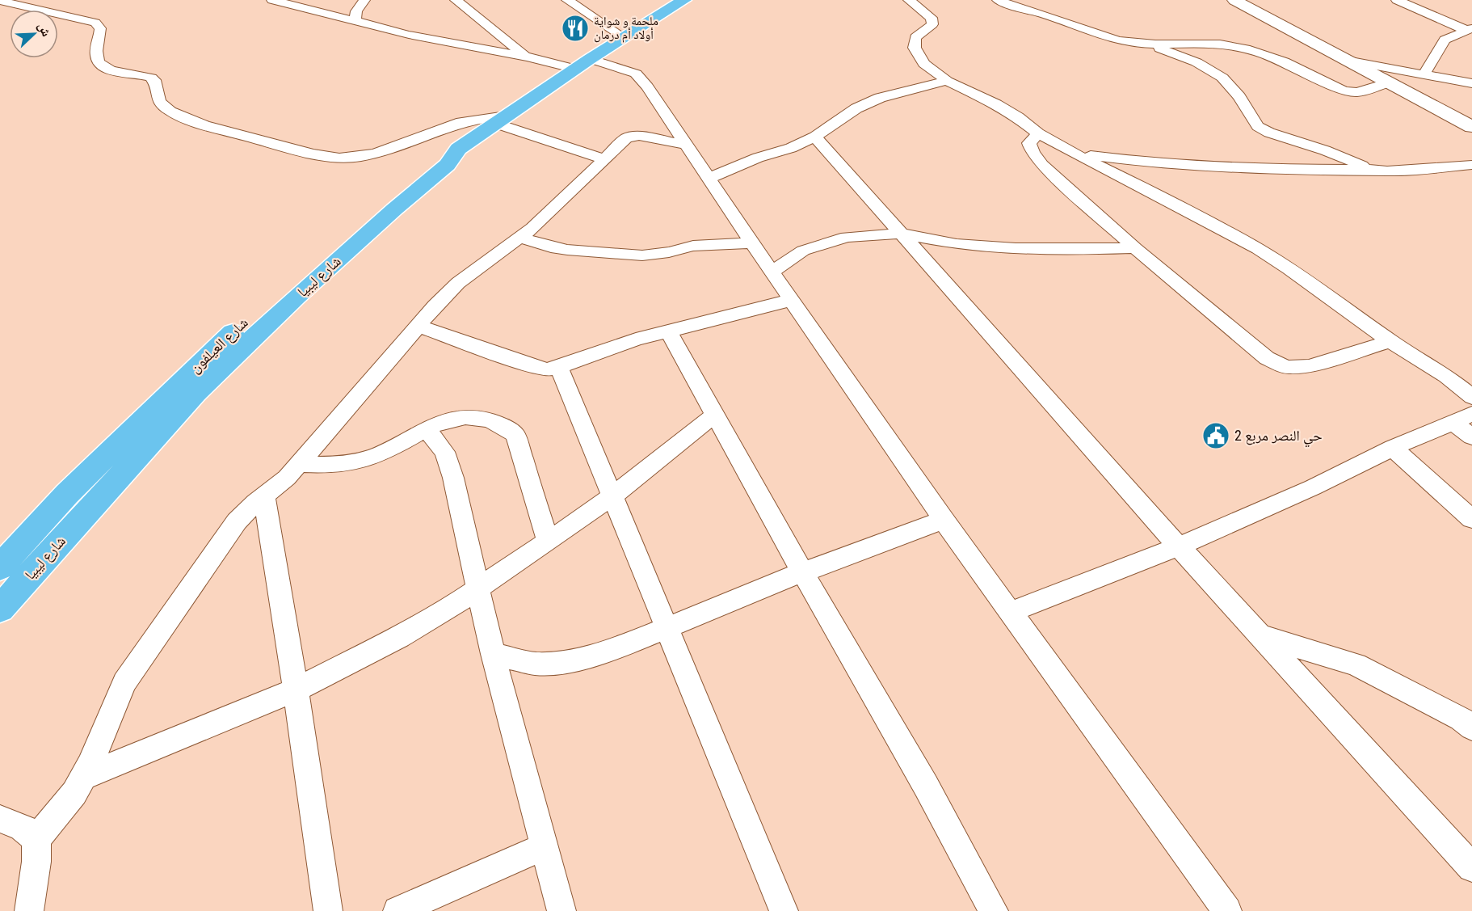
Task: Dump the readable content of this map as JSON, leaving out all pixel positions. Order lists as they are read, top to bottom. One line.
{"streets":{"highway":["شارع ليبيا","شارع العيلفون"]},"crossings":[["شارع ليبيا","شارع العيلفون"]],"places":{"restaurant":["ملحمة و شواية أولاد أم درمان"],"public building":["حي النصر مربع 2"]},"north":"top right"}
